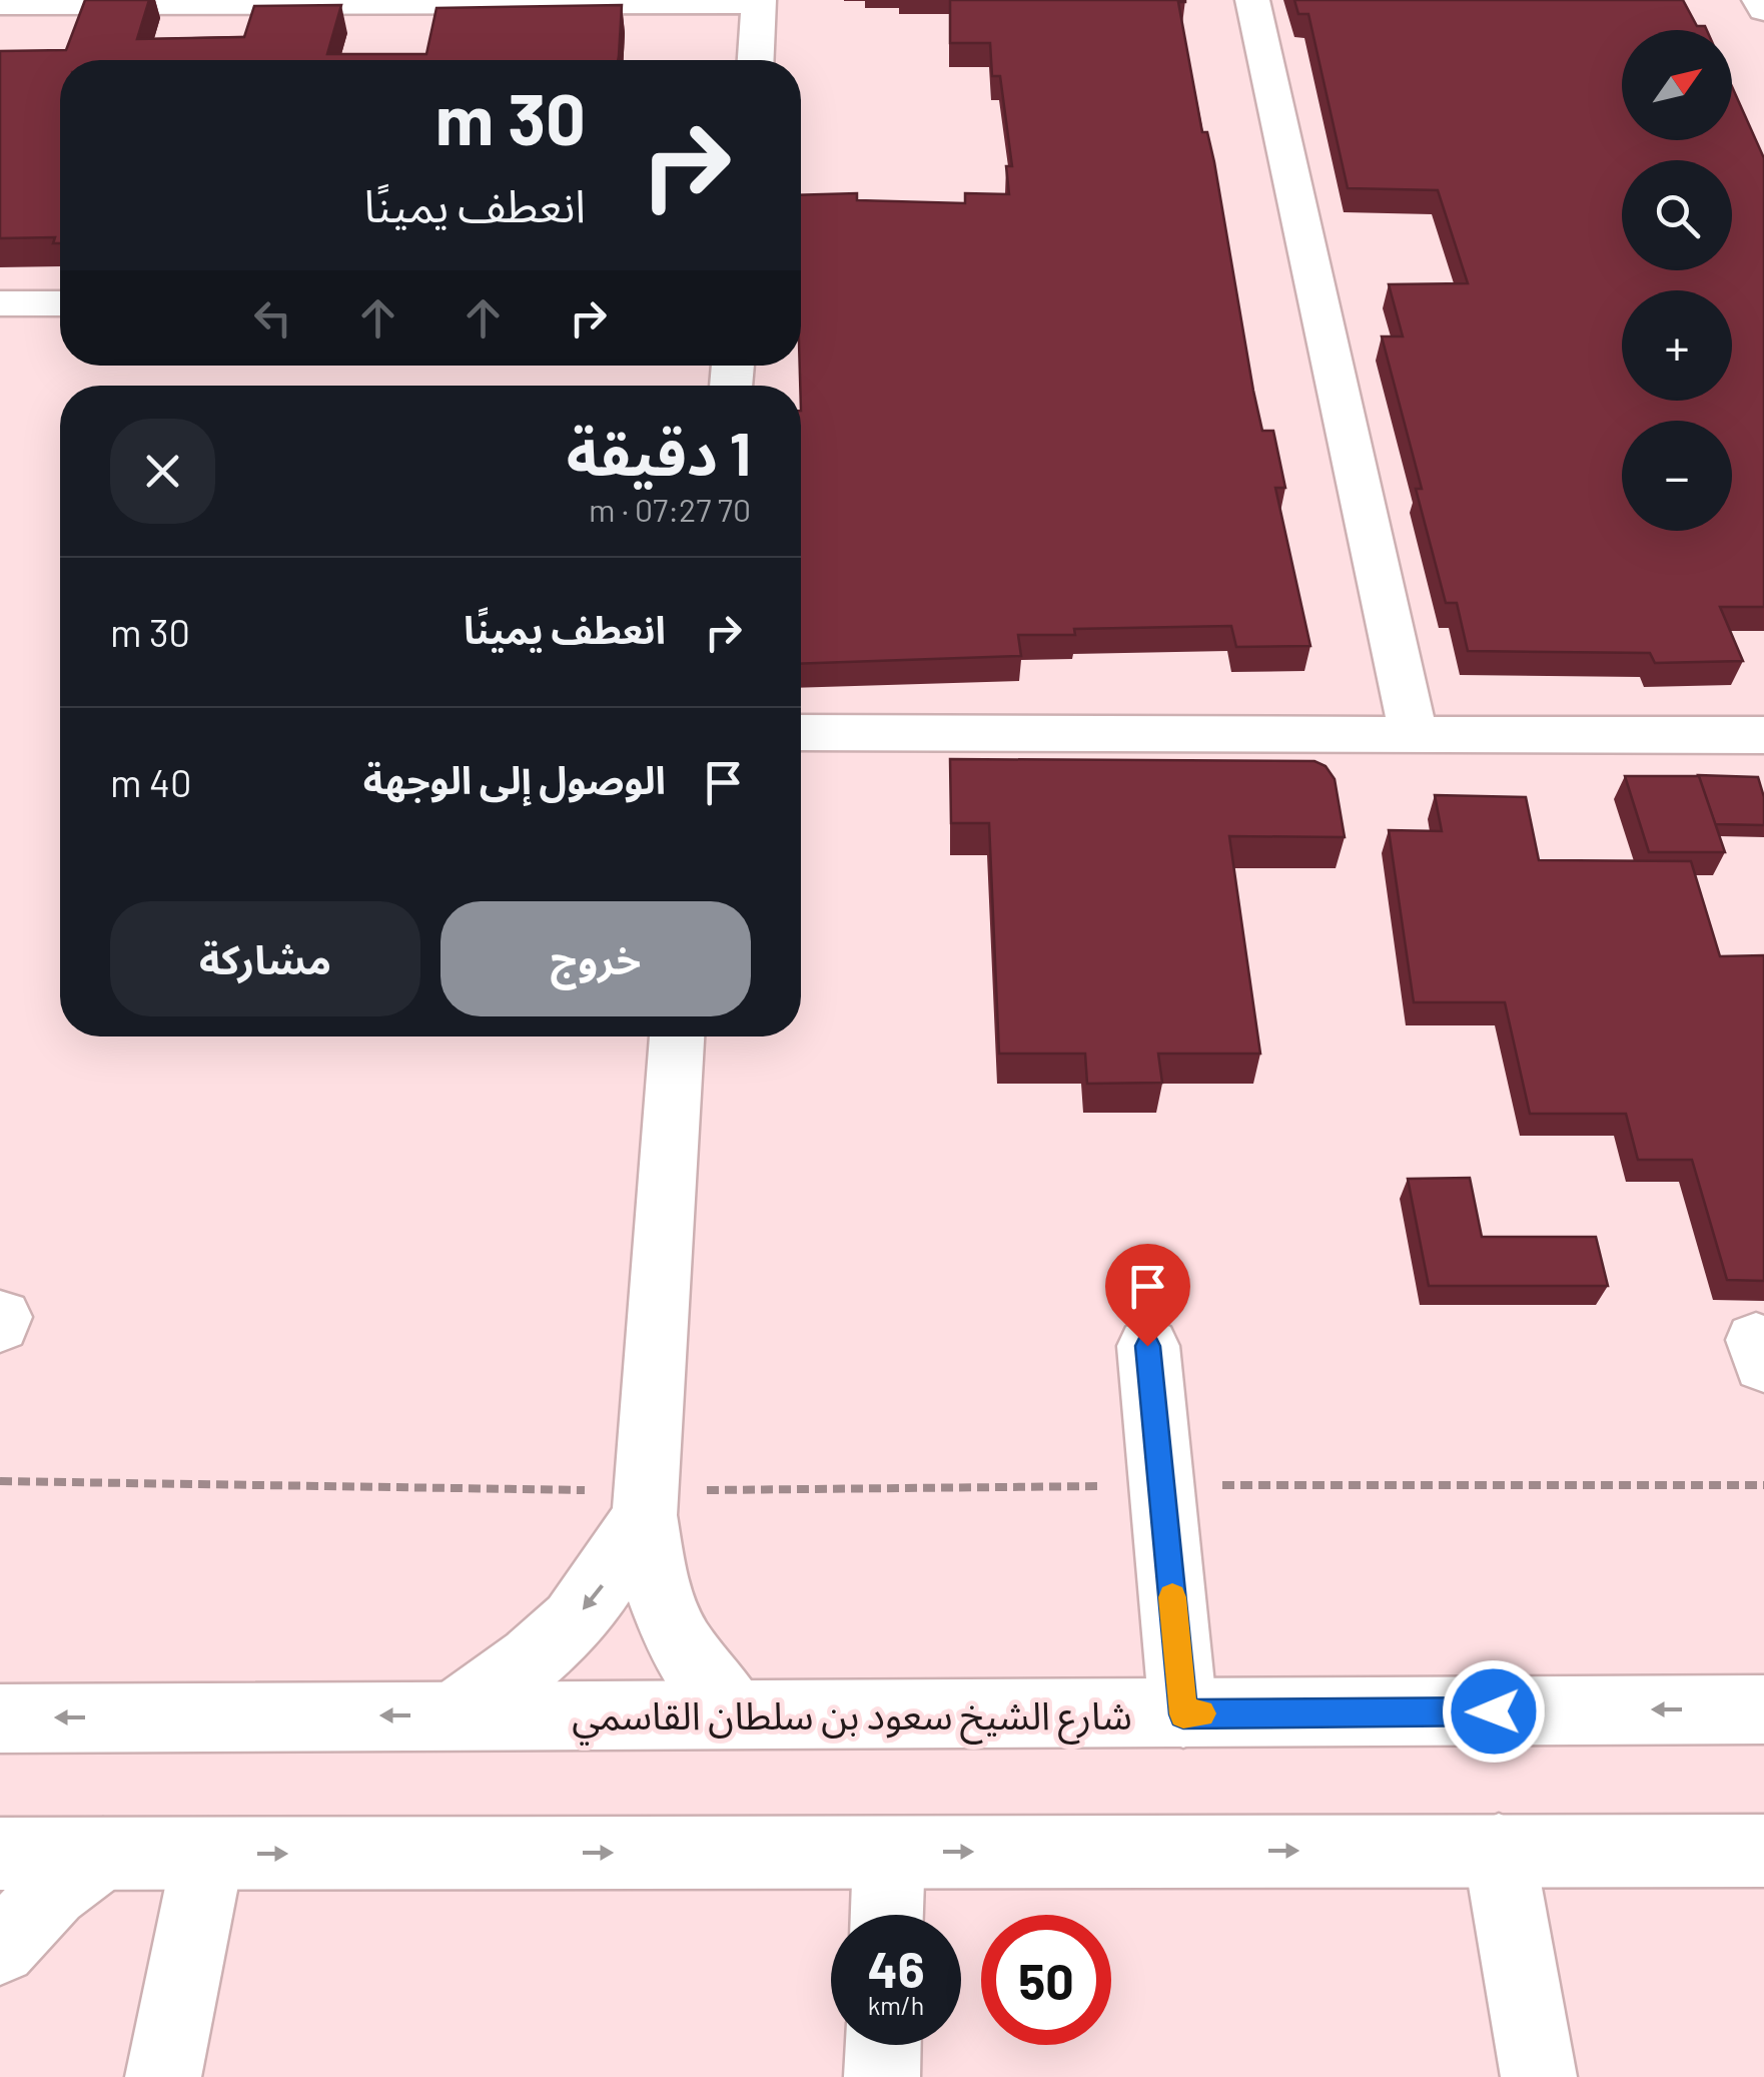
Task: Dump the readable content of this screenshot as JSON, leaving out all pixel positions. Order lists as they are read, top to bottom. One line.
{"streets":{"street":["شارع الشيخ سعود بن سلطان القاسمي"]},"north":"top right","page":{"map_buttons":["+","−"],"turn":["30 m","انعطف يمينًا"],"heading":["1 دقيقة","70 m · 07:27"],"list":[{"name":"انعطف يمينًا","value":"30 m"},{"name":"الوصول إلى الوجهة","value":"40 m"}],"buttons":["خروج","مشاركة"],"speed":"46 km/h","limit":"50"}}
